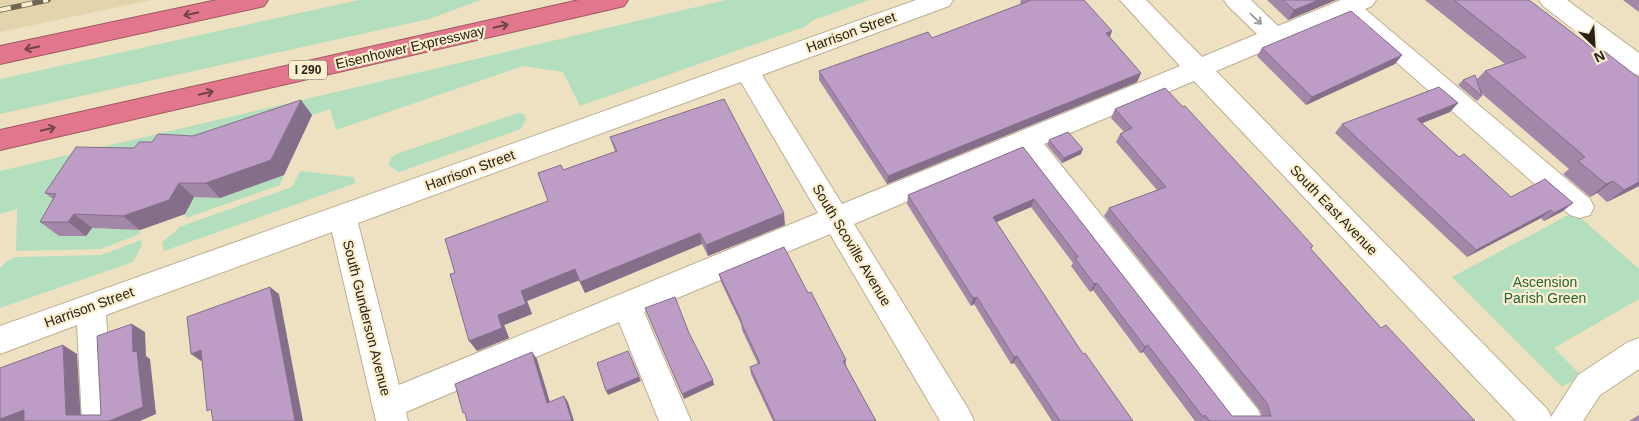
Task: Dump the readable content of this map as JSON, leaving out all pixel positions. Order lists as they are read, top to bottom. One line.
{"streets":{"highway":["Eisenhower Expressway","I 290"],"street":["Harrison Street","South East Avenue","South Scoville Avenue","South Gunderson Avenue"]},"crossings":[["Harrison Street","South Scoville Avenue"],["Harrison Street","South Gunderson Avenue"]],"parks":["Ascension Parish Green"],"north":"bottom right"}
